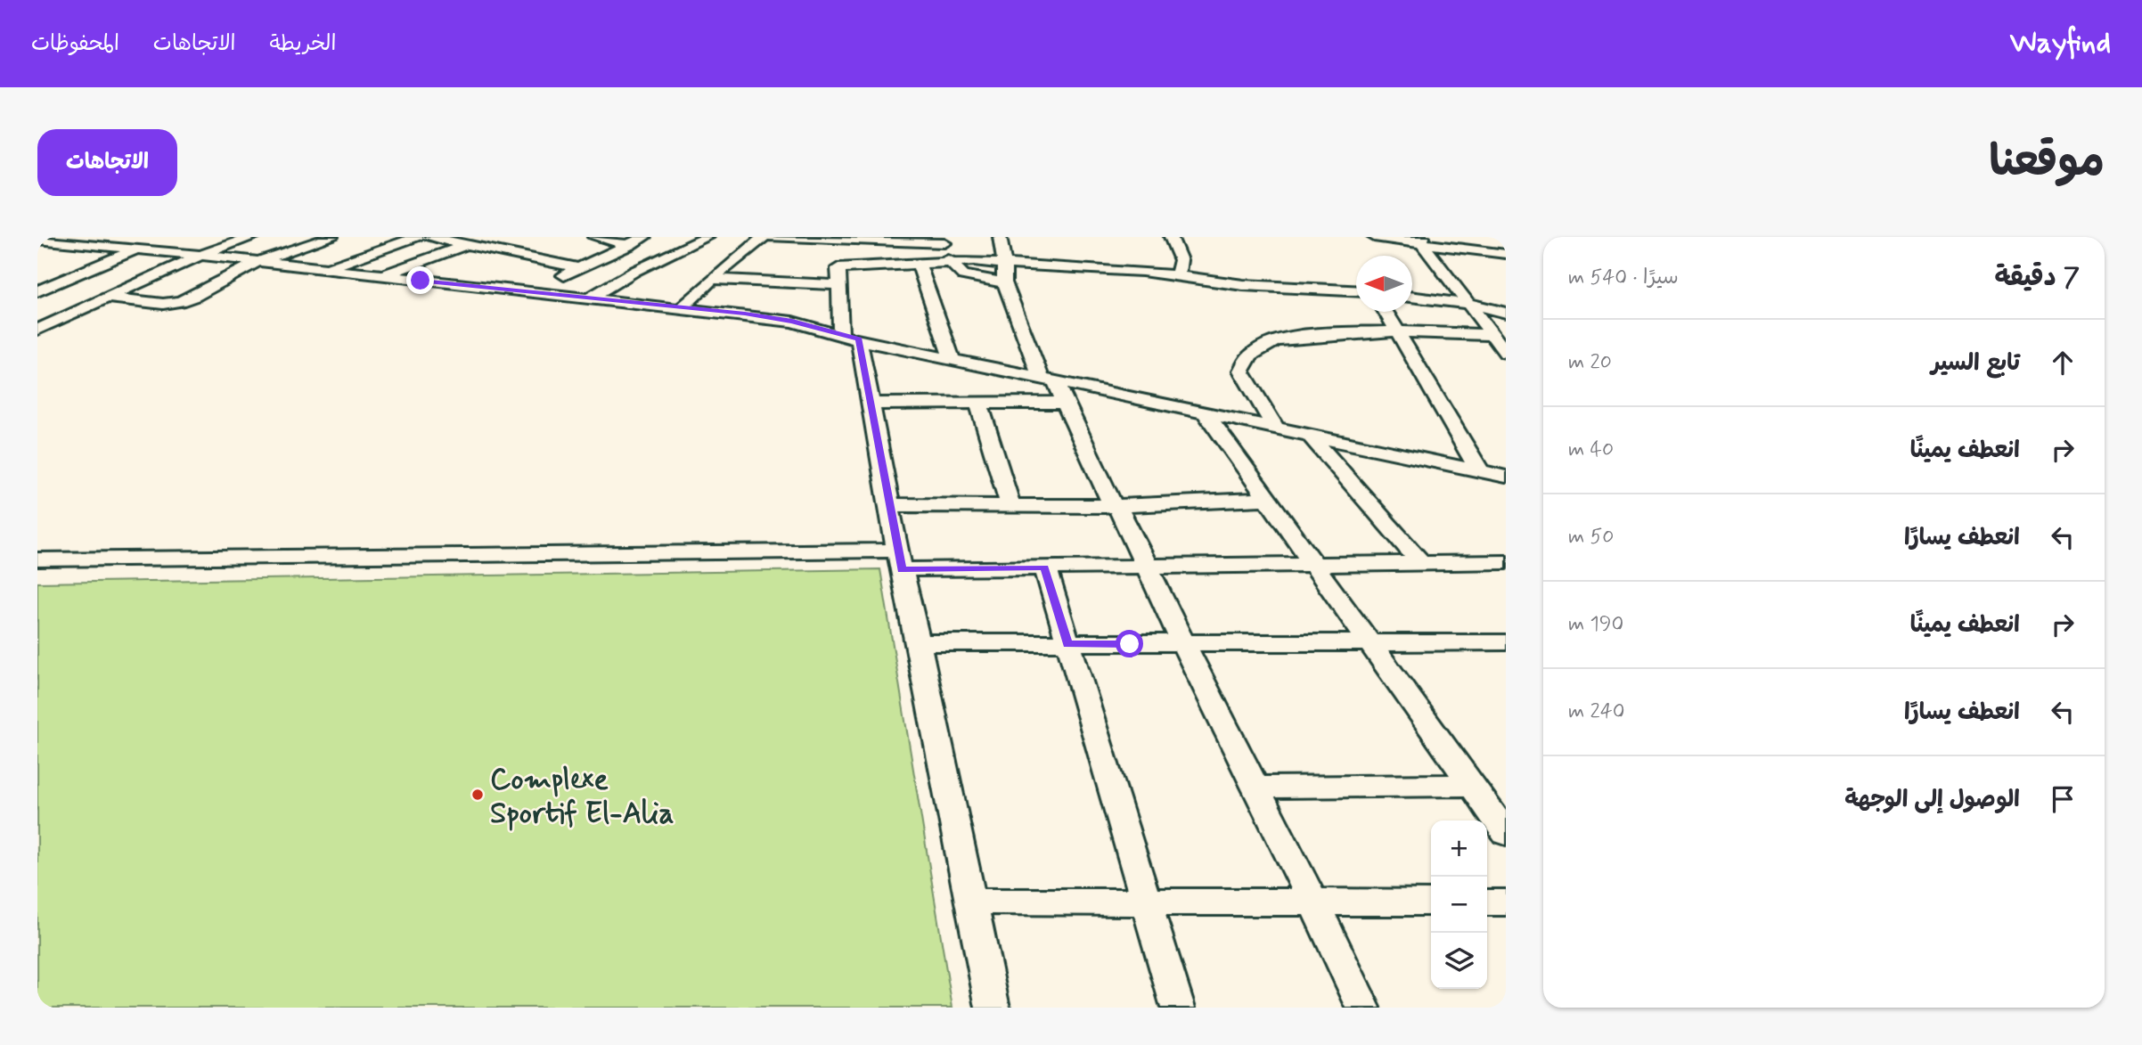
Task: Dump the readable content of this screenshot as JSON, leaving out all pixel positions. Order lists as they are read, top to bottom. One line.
{"places":["Complexe Sportif El-Alia"],"north":"left","page":{"header":"Wayfind","nav":["الخريطة","الاتجاهات","المحفوظات"],"title":"موقعنا","buttons":"الاتجاهات","heading":["7 دقيقة","سيرًا · 540 m"],"list":[["تابع السير","20 m"],["انعطف يمينًا","40 m"],["انعطف يسارًا","50 m"],["انعطف يمينًا","190 m"],["انعطف يسارًا","240 m"],"الوصول إلى الوجهة"],"map_buttons":["+","−"]}}
